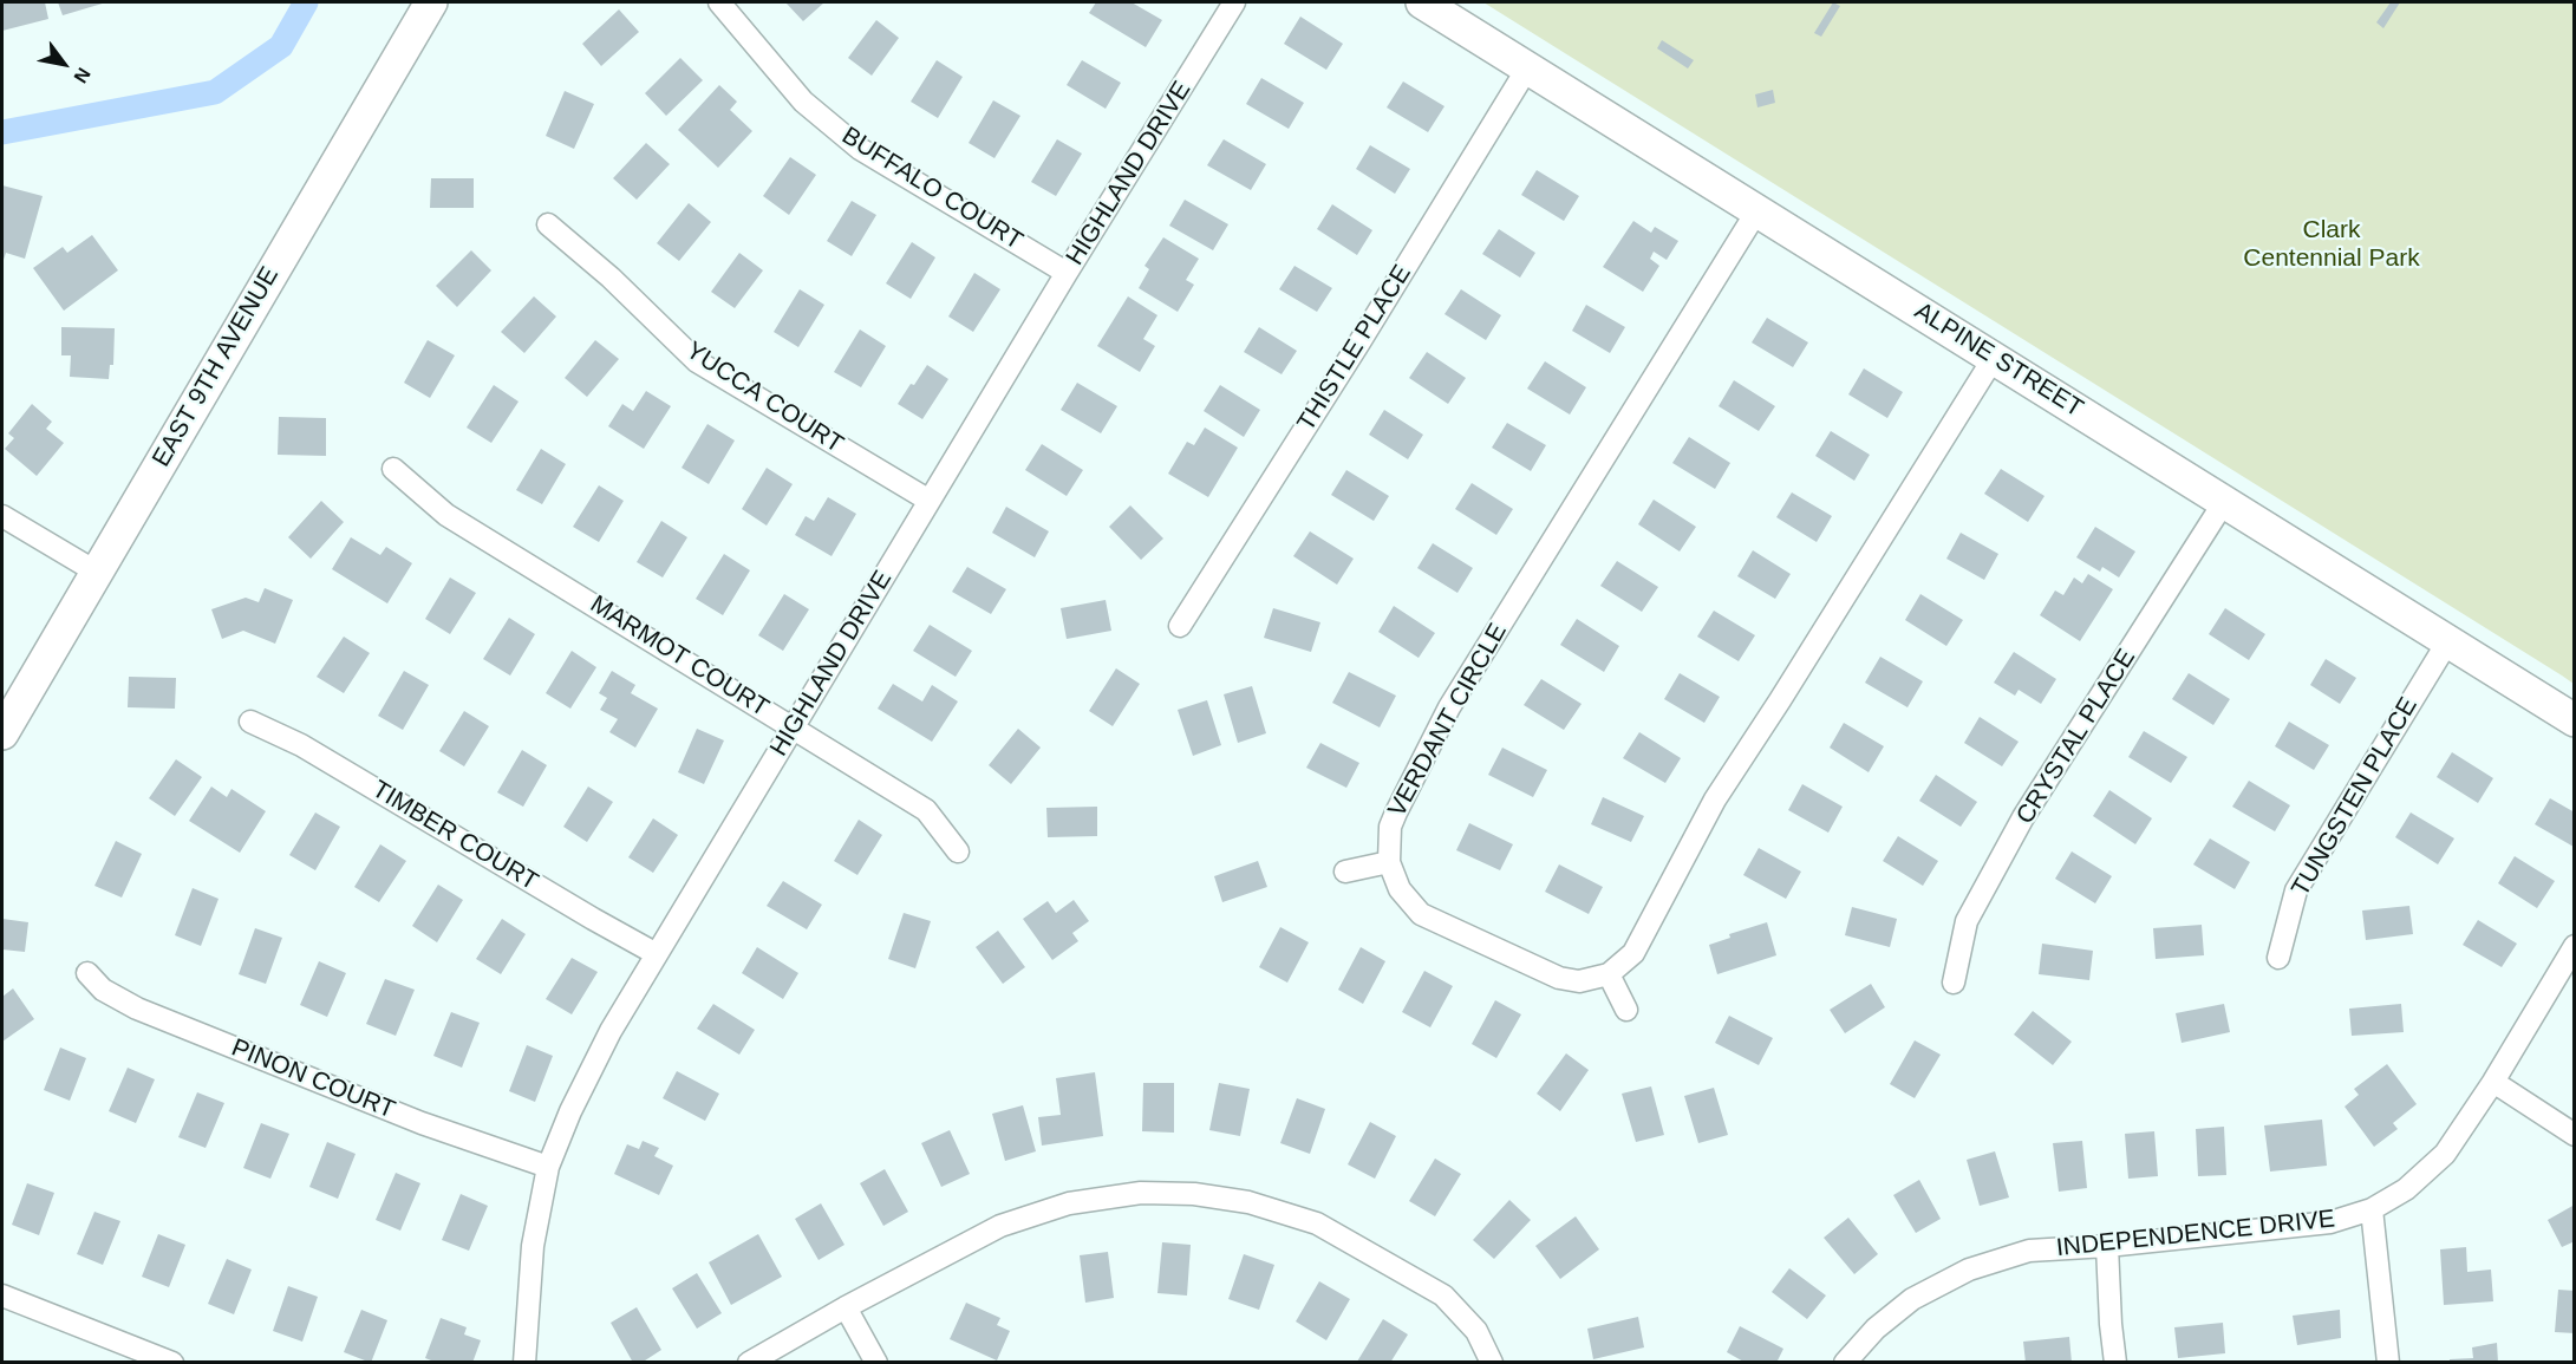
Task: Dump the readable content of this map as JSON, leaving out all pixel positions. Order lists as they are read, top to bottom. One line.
{"streets":{"street":["HIGHLAND DRIVE","BUFFALO COURT","THISTLE PLACE","ALPINE STREET","EAST 9TH AVENUE","YUCCA COURT","MARMOT COURT","VERDANT CIRCLE","CRYSTAL PLACE","TUNGSTEN PLACE","TIMBER COURT","PINON COURT","INDEPENDENCE DRIVE"]},"crossings":[["HIGHLAND DRIVE","BUFFALO COURT"],["HIGHLAND DRIVE","YUCCA COURT"],["HIGHLAND DRIVE","MARMOT COURT"],["HIGHLAND DRIVE","TIMBER COURT"],["HIGHLAND DRIVE","PINON COURT"],["THISTLE PLACE","ALPINE STREET"],["ALPINE STREET","VERDANT CIRCLE"],["ALPINE STREET","CRYSTAL PLACE"],["ALPINE STREET","TUNGSTEN PLACE"]],"parks":["Clark Centennial Park"],"north":"bottom right"}
